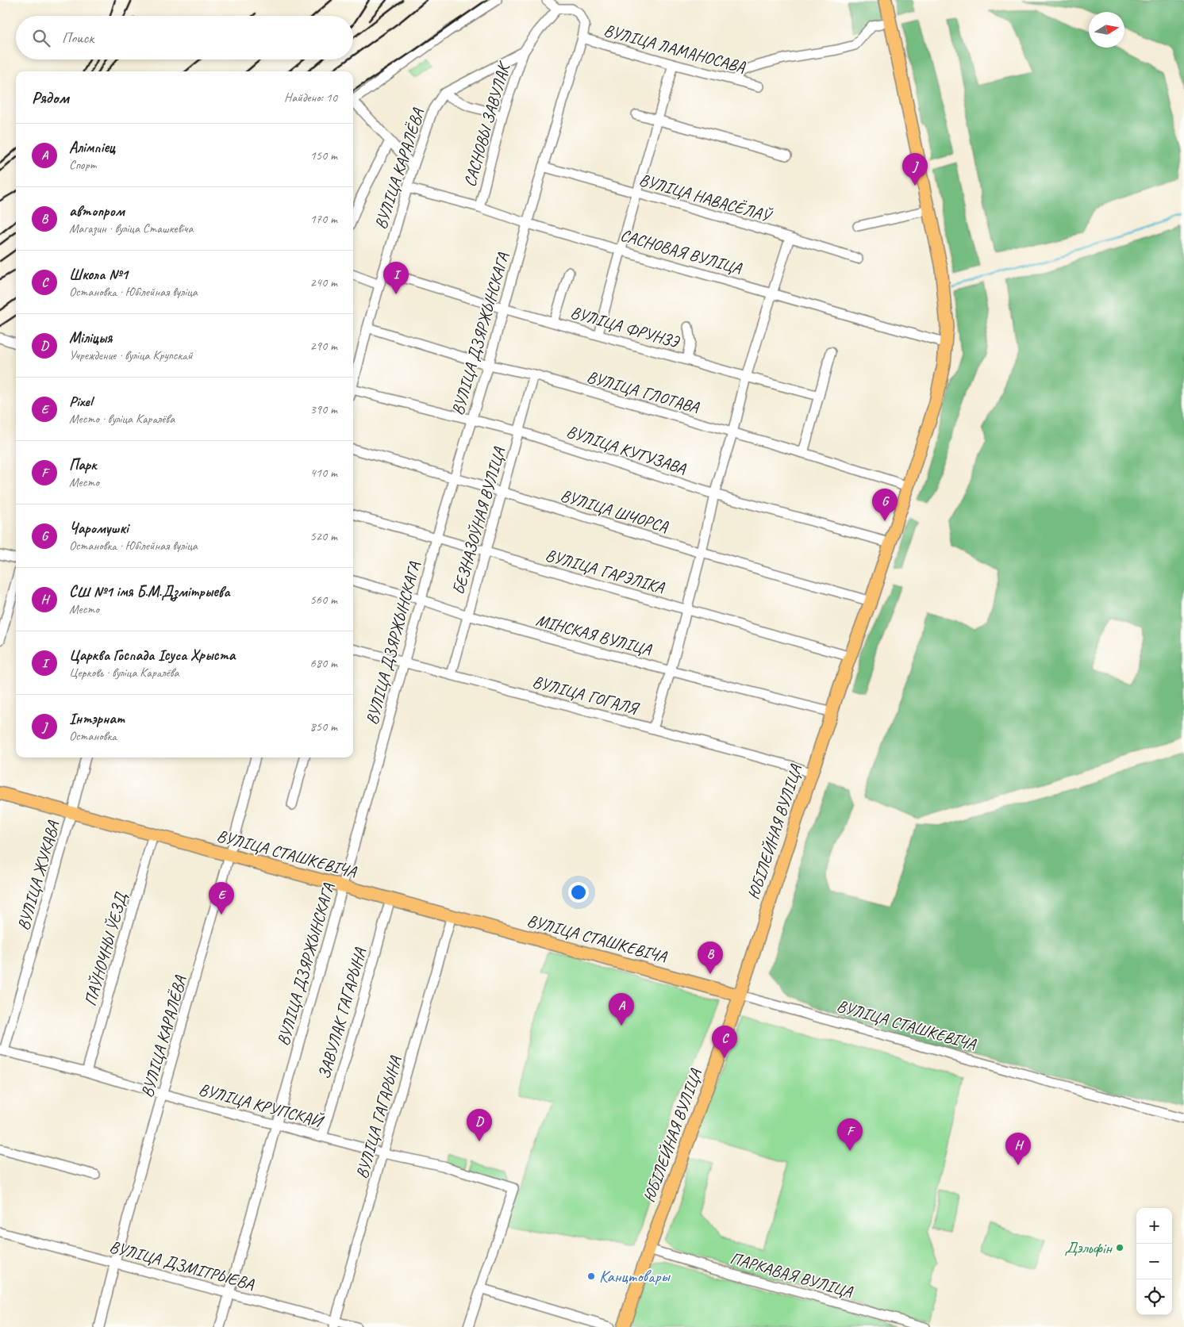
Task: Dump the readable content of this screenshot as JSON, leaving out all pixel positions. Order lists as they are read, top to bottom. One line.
{"streets":{"main road":["ЮБІЛЕЙНАЯ ВУЛІЦА","ВУЛІЦА СТАШКЕВІЧА"],"street":["ВУЛІЦА ЛАМАНОСАВА","САСНОВЫ ЗАВУЛАК","ВУЛІЦА КАРАЛЁВА","ВУЛІЦА НАВАСЁЛАЎ","САСНОВАЯ ВУЛІЦА","ВУЛІЦА ФРУНЗЭ","ВУЛІЦА ДЗЯРЖЫНСКАГА","ВУЛІЦА ГЛОТАВА","ВУЛІЦА КУТУЗАВА","ВУЛІЦА ШЧОРСА","БЕЗНАЗОЎНАЯ ВУЛІЦА","ВУЛІЦА ГАРЭЛІКА","МІНСКАЯ ВУЛІЦА","ВУЛІЦА ГОГАЛЯ","ВУЛІЦА ЖУКАВА","ПАЎНОЧНЫ ЎЕЗД","ЗАВУЛАК ГАГАРЫНА","ВУЛІЦА КРУПСКАЙ","ВУЛІЦА ГАГАРЫНА","ВУЛІЦА ДЗМІТРЫЕВА","ПАРКАВАЯ ВУЛІЦА"]},"crossings":[["ВУЛІЦА ЛАМАНОСАВА","ВУЛІЦА ДЗЯРЖЫНСКАГА"],["САСНОВЫ ЗАВУЛАК","ВУЛІЦА КАРАЛЁВА"],["САСНОВЫ ЗАВУЛАК","САСНОВАЯ ВУЛІЦА"],["ВУЛІЦА КАРАЛЁВА","САСНОВАЯ ВУЛІЦА"],["ВУЛІЦА КАРАЛЁВА","ВУЛІЦА ФРУНЗЭ"],["ВУЛІЦА КАРАЛЁВА","ВУЛІЦА ГЛОТАВА"],["ВУЛІЦА КАРАЛЁВА","ВУЛІЦА СТАШКЕВІЧА"],["ВУЛІЦА КАРАЛЁВА","ВУЛІЦА КРУПСКАЙ"],["ВУЛІЦА КАРАЛЁВА","ВУЛІЦА ДЗМІТРЫЕВА"],["ВУЛІЦА НАВАСЁЛАЎ","ВУЛІЦА ДЗЯРЖЫНСКАГА"],["САСНОВАЯ ВУЛІЦА","ВУЛІЦА ДЗЯРЖЫНСКАГА"],["САСНОВАЯ ВУЛІЦА","ЮБІЛЕЙНАЯ ВУЛІЦА"],["ВУЛІЦА ФРУНЗЭ","ВУЛІЦА ДЗЯРЖЫНСКАГА"],["ВУЛІЦА ДЗЯРЖЫНСКАГА","ВУЛІЦА ГЛОТАВА"],["ВУЛІЦА ДЗЯРЖЫНСКАГА","ВУЛІЦА КУТУЗАВА"],["ВУЛІЦА ДЗЯРЖЫНСКАГА","ВУЛІЦА ШЧОРСА"],["ВУЛІЦА ДЗЯРЖЫНСКАГА","ВУЛІЦА ГАРЭЛІКА"],["ВУЛІЦА ДЗЯРЖЫНСКАГА","МІНСКАЯ ВУЛІЦА"],["ВУЛІЦА ДЗЯРЖЫНСКАГА","ВУЛІЦА ГОГАЛЯ"],["ВУЛІЦА ДЗЯРЖЫНСКАГА","ВУЛІЦА СТАШКЕВІЧА"],["ВУЛІЦА ДЗЯРЖЫНСКАГА","ВУЛІЦА КРУПСКАЙ"],["ВУЛІЦА ДЗЯРЖЫНСКАГА","ВУЛІЦА ДЗМІТРЫЕВА"],["ВУЛІЦА ГЛОТАВА","БЕЗНАЗОЎНАЯ ВУЛІЦА"],["ВУЛІЦА ГЛОТАВА","ЮБІЛЕЙНАЯ ВУЛІЦА"],["ВУЛІЦА КУТУЗАВА","БЕЗНАЗОЎНАЯ ВУЛІЦА"],["ВУЛІЦА КУТУЗАВА","ЮБІЛЕЙНАЯ ВУЛІЦА"],["ВУЛІЦА ШЧОРСА","БЕЗНАЗОЎНАЯ ВУЛІЦА"],["ВУЛІЦА ШЧОРСА","ЮБІЛЕЙНАЯ ВУЛІЦА"],["БЕЗНАЗОЎНАЯ ВУЛІЦА","ВУЛІЦА ГАРЭЛІКА"],["БЕЗНАЗОЎНАЯ ВУЛІЦА","МІНСКАЯ ВУЛІЦА"],["БЕЗНАЗОЎНАЯ ВУЛІЦА","ВУЛІЦА ГОГАЛЯ"],["ВУЛІЦА ГАРЭЛІКА","ЮБІЛЕЙНАЯ ВУЛІЦА"],["МІНСКАЯ ВУЛІЦА","ЮБІЛЕЙНАЯ ВУЛІЦА"],["ВУЛІЦА ГОГАЛЯ","ЮБІЛЕЙНАЯ ВУЛІЦА"],["ЮБІЛЕЙНАЯ ВУЛІЦА","ВУЛІЦА СТАШКЕВІЧА"],["ЮБІЛЕЙНАЯ ВУЛІЦА","ПАРКАВАЯ ВУЛІЦА"],["ВУЛІЦА СТАШКЕВІЧА","ВУЛІЦА ЖУКАВА"],["ВУЛІЦА СТАШКЕВІЧА","ПАЎНОЧНЫ ЎЕЗД"],["ВУЛІЦА СТАШКЕВІЧА","ЗАВУЛАК ГАГАРЫНА"],["ВУЛІЦА СТАШКЕВІЧА","ВУЛІЦА ГАГАРЫНА"],["ВУЛІЦА ЖУКАВА","ВУЛІЦА КРУПСКАЙ"],["ПАЎНОЧНЫ ЎЕЗД","ВУЛІЦА КРУПСКАЙ"],["ЗАВУЛАК ГАГАРЫНА","ВУЛІЦА КРУПСКАЙ"],["ВУЛІЦА КРУПСКАЙ","ВУЛІЦА ГАГАРЫНА"],["ВУЛІЦА ГАГАРЫНА","ВУЛІЦА ДЗМІТРЫЕВА"]],"places":["Дэльфін","Канцтовары"],"north":"right","page":{"search":"Поиск","heading":["Рядом","Найдено: 10"],"list":[{"mark":"A","name":"Алімпіец","note":"Спорт","value":"150 m"},{"mark":"B","name":"автопром","note":"Магазин · вуліца Сташкевіча","value":"170 m"},{"mark":"C","name":"Школа №1","note":"Остановка · Юбілейная вуліца","value":"240 m"},{"mark":"D","name":"Міліцыя","note":"Учреждение · вуліца Крупскай","value":"290 m"},{"mark":"E","name":"Pixel","note":"Место · вуліца Каралёва","value":"390 m"},{"mark":"F","name":"Парк","note":"Место","value":"410 m"},{"mark":"G","name":"Чаромушкі","note":"Остановка · Юбілейная вуліца","value":"520 m"},{"mark":"H","name":"СШ №1 імя Б.М.Дзмітрыева","note":"Место","value":"560 m"},{"mark":"I","name":"Царква Госпада Ісуса Хрыста","note":"Церковь · вуліца Каралёва","value":"680 m"},{"mark":"J","name":"Інтэрнат","note":"Остановка","value":"850 m"}],"pins":["J","I","G","E","B","A","C","D","F","H"],"map_buttons":["+","−"]}}
